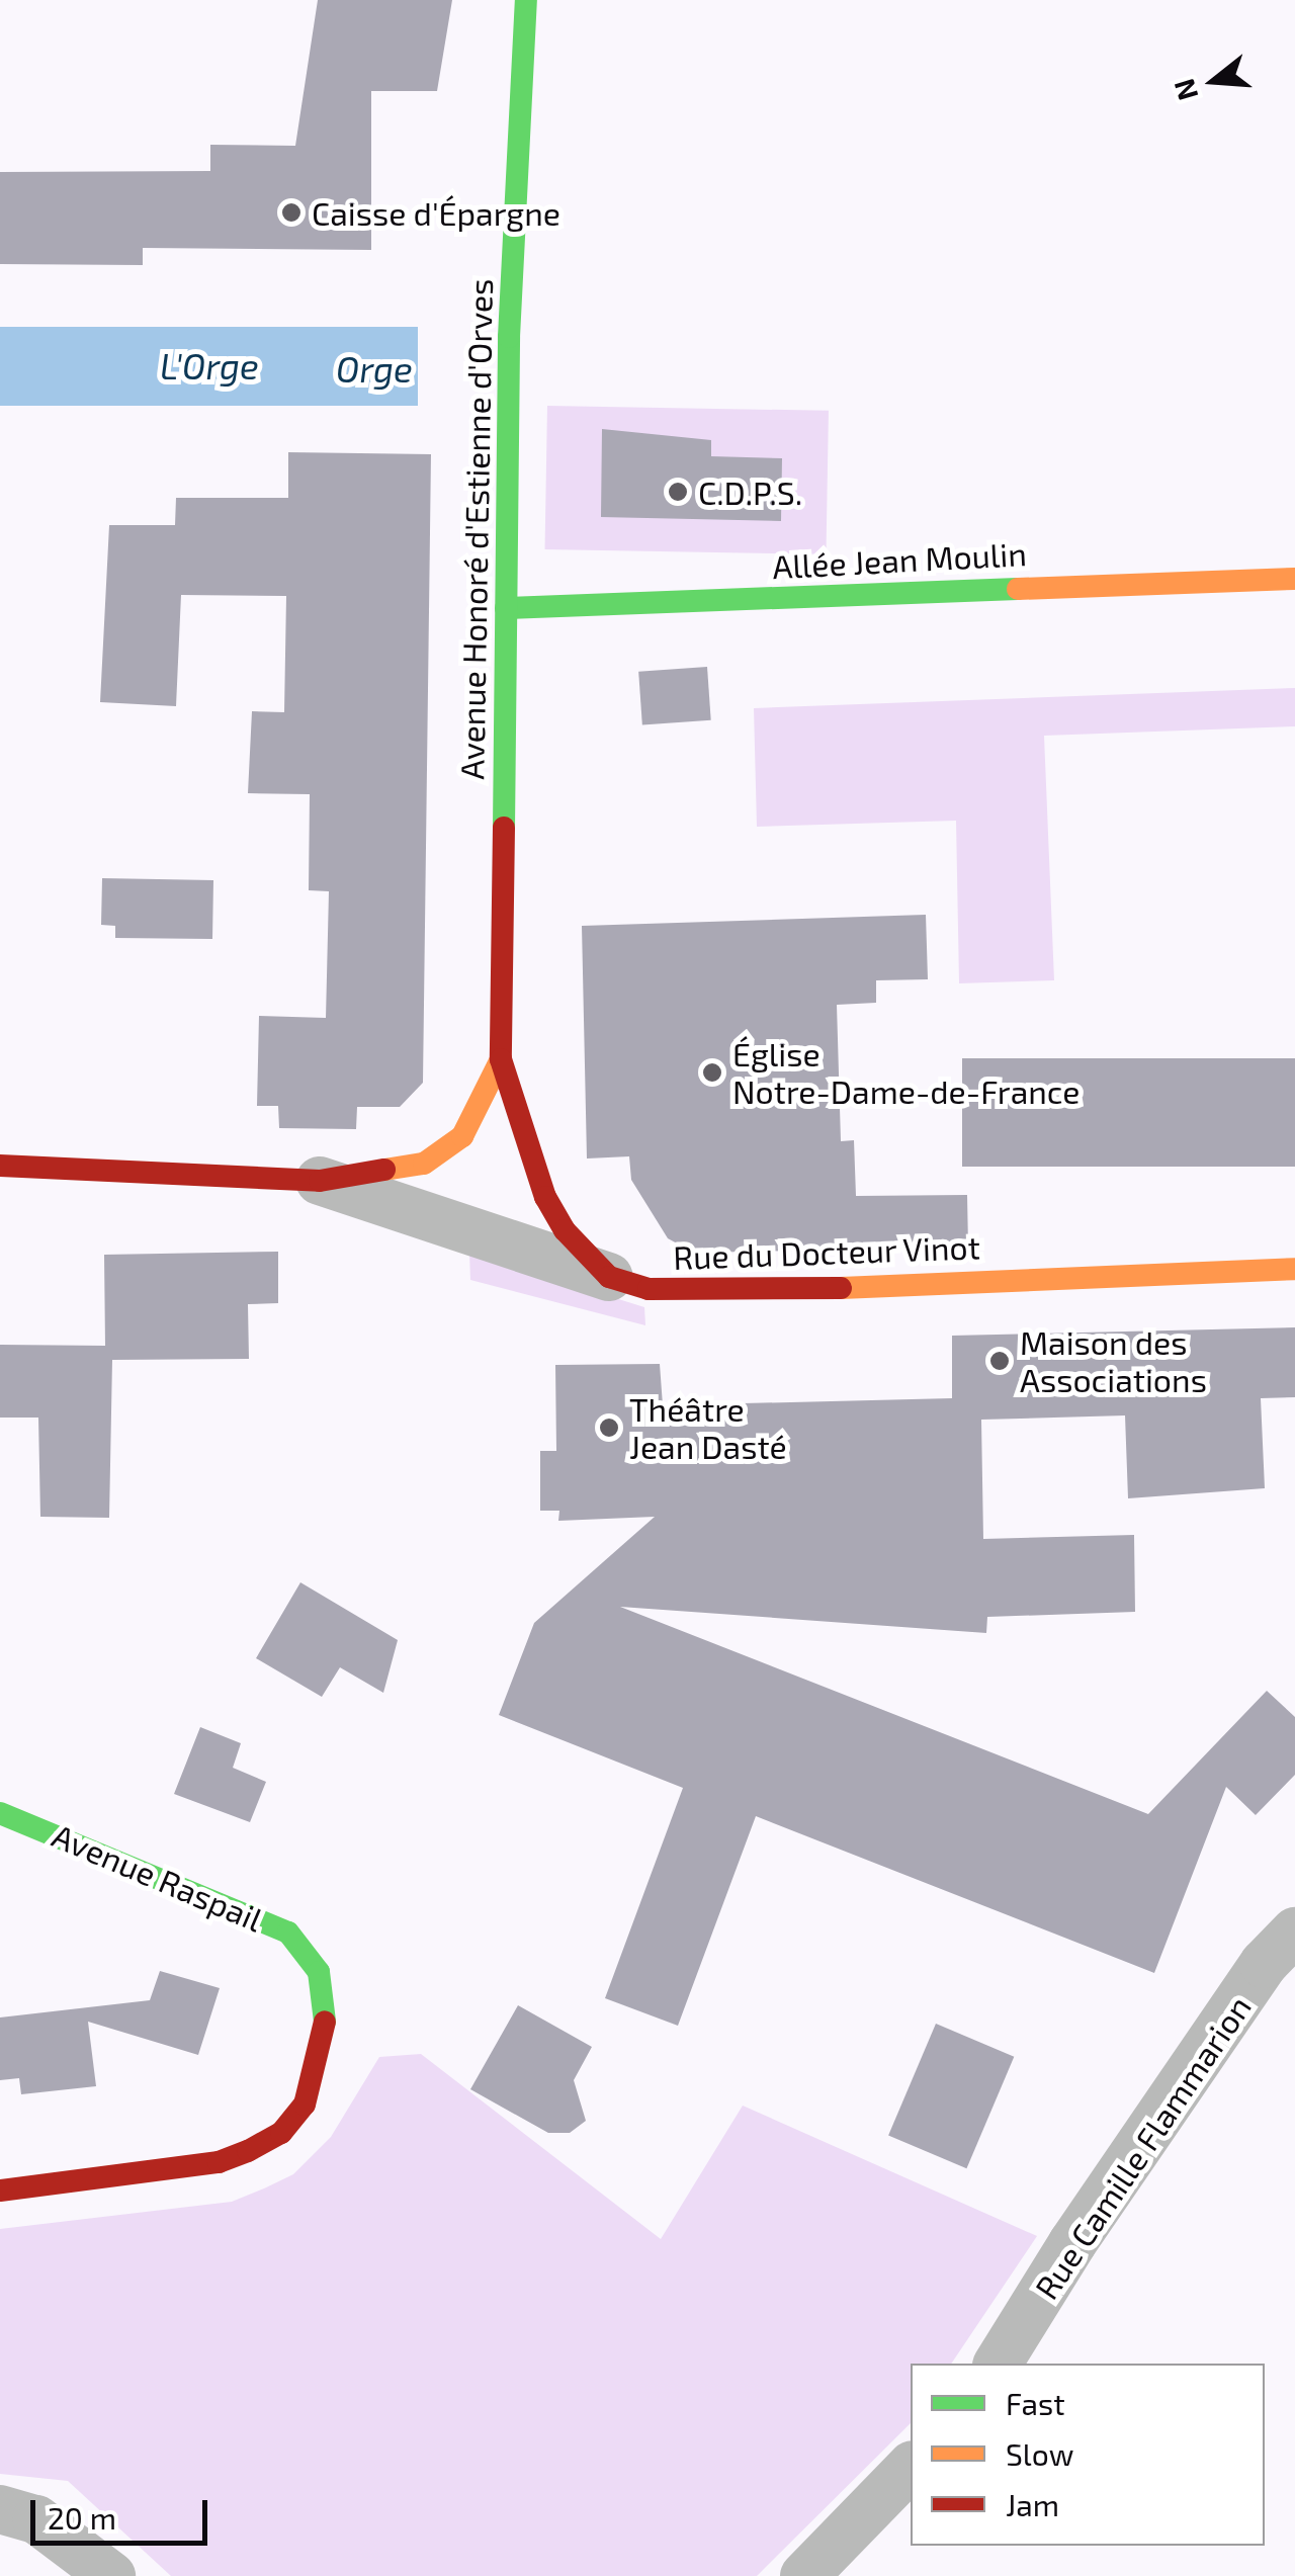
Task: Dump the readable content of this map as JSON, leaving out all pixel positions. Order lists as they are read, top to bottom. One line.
{"streets":{"street":["Avenue Honoré d'Estienne d'Orves","Allée Jean Moulin","Rue du Docteur Vinot","Avenue Raspail","Rue Camille Flammarion"]},"crossings":[["Avenue Honoré d'Estienne d'Orves","Allée Jean Moulin"]],"water":["L'Orge","Orge"],"places":["Caisse d'Épargne","C.D.P.S.","Église Notre-Dame-de-France","Maison des Associations","Théâtre Jean Dasté"],"legend":["Fast","Slow","Jam"],"scale_bar":"20 m","north":"left"}
